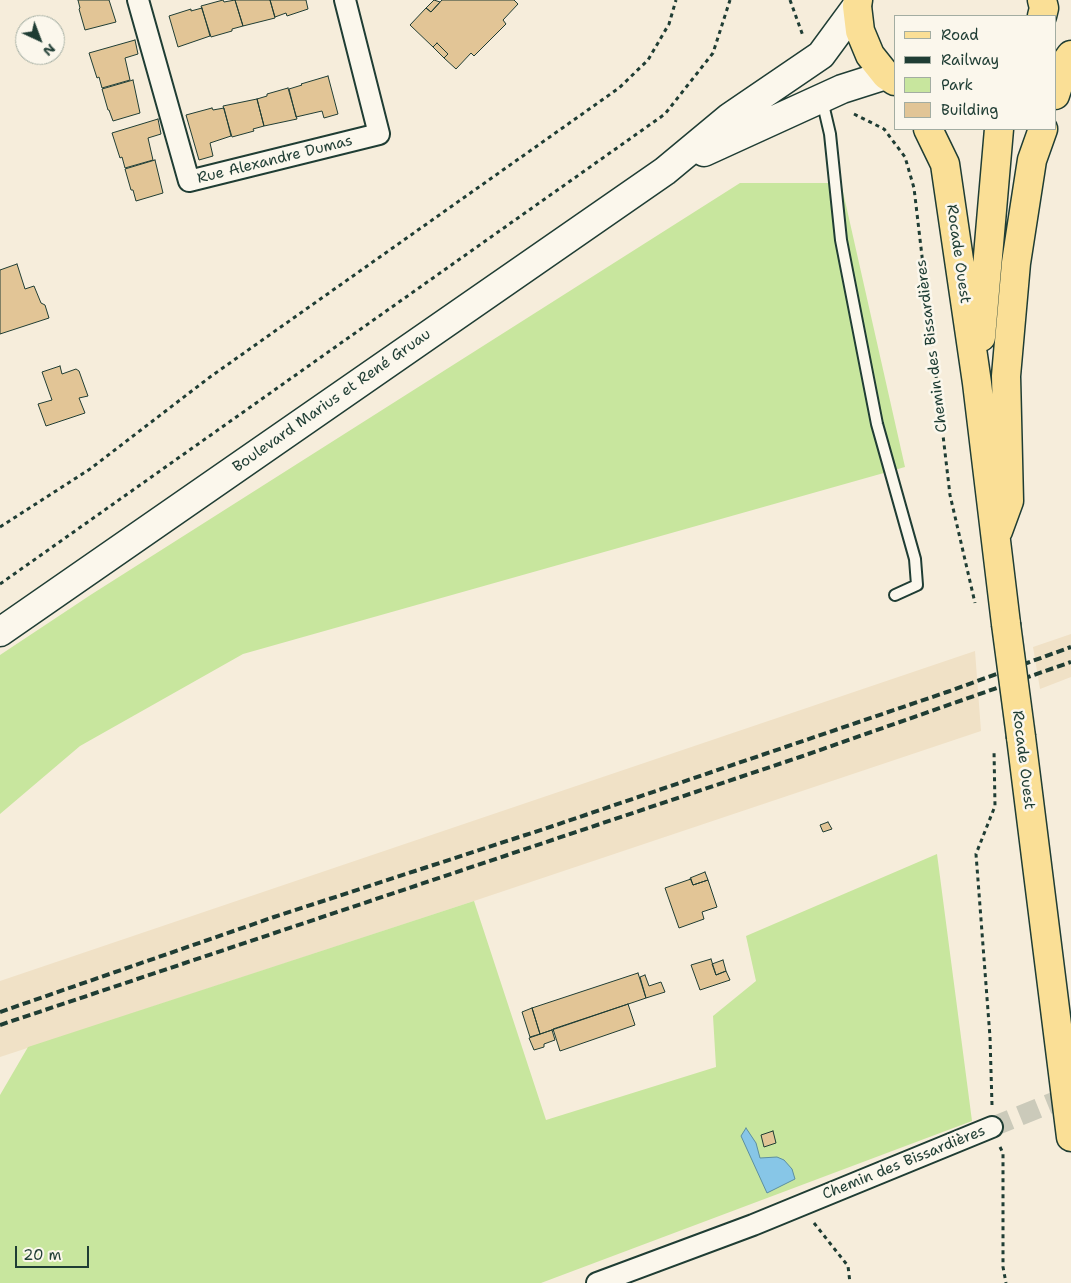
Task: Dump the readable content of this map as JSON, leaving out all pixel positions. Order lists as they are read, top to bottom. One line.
{"streets":{"main road":["Rocade Ouest","Boulevard Marius et René Gruau"],"street":["Rue Alexandre Dumas","Chemin des Bissardières"]},"crossings":[["Chemin des Bissardières","Boulevard Marius et René Gruau"]],"legend":["Road","Railway","Park","Building"],"scale_bar":"20 m","north":"bottom right"}
